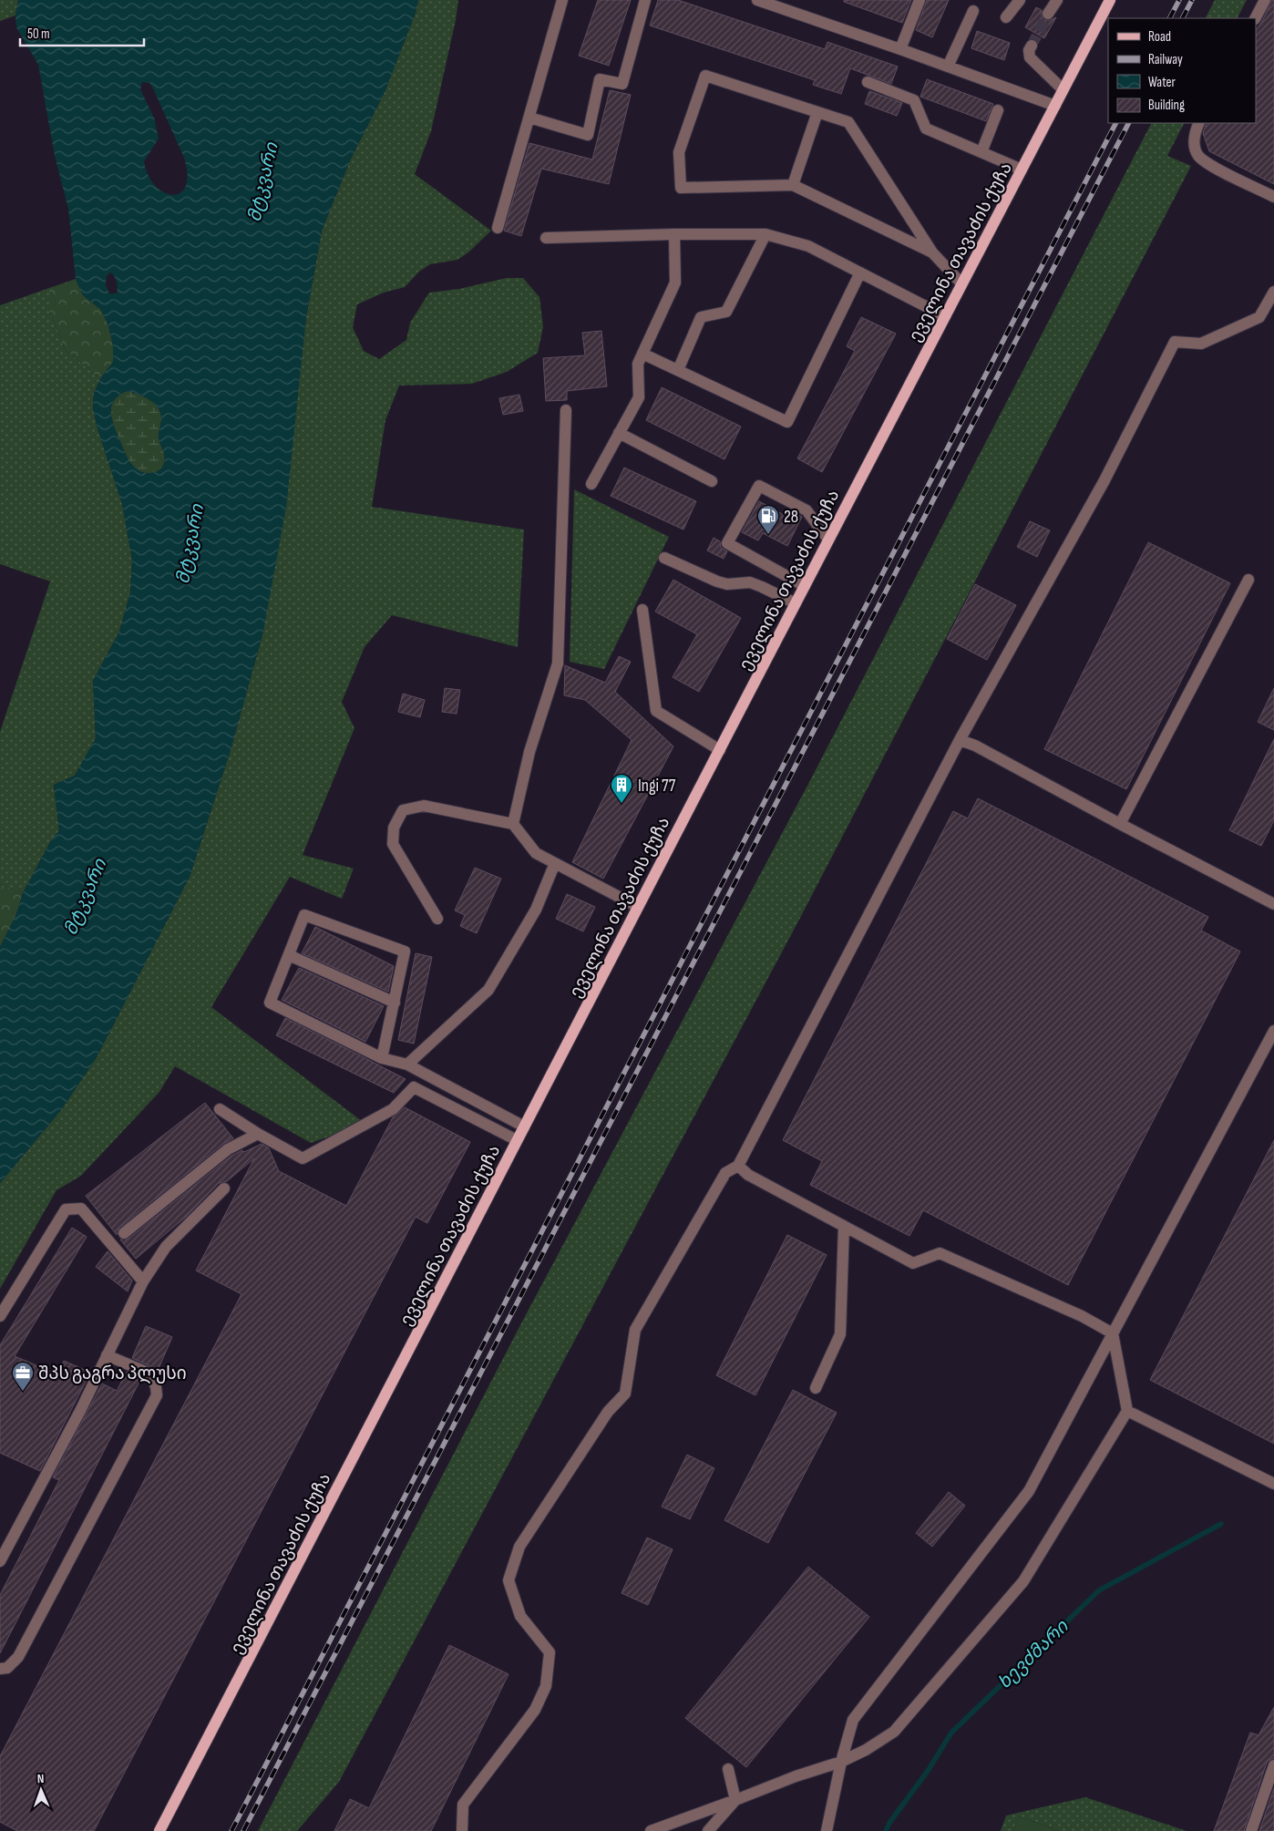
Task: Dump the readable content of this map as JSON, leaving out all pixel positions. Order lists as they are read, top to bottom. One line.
{"streets":{"main road":["ეველინა თავაძის ქუჩა"]},"water":["მტკვარი","ხევძმარი"],"places":{"fuel station":["28"],"building":["Ingi 77"],"office":["შპს გაგრა პლუსი"]},"legend":["Road","Railway","Water","Building"],"scale_bar":"50 m","north":"top"}
